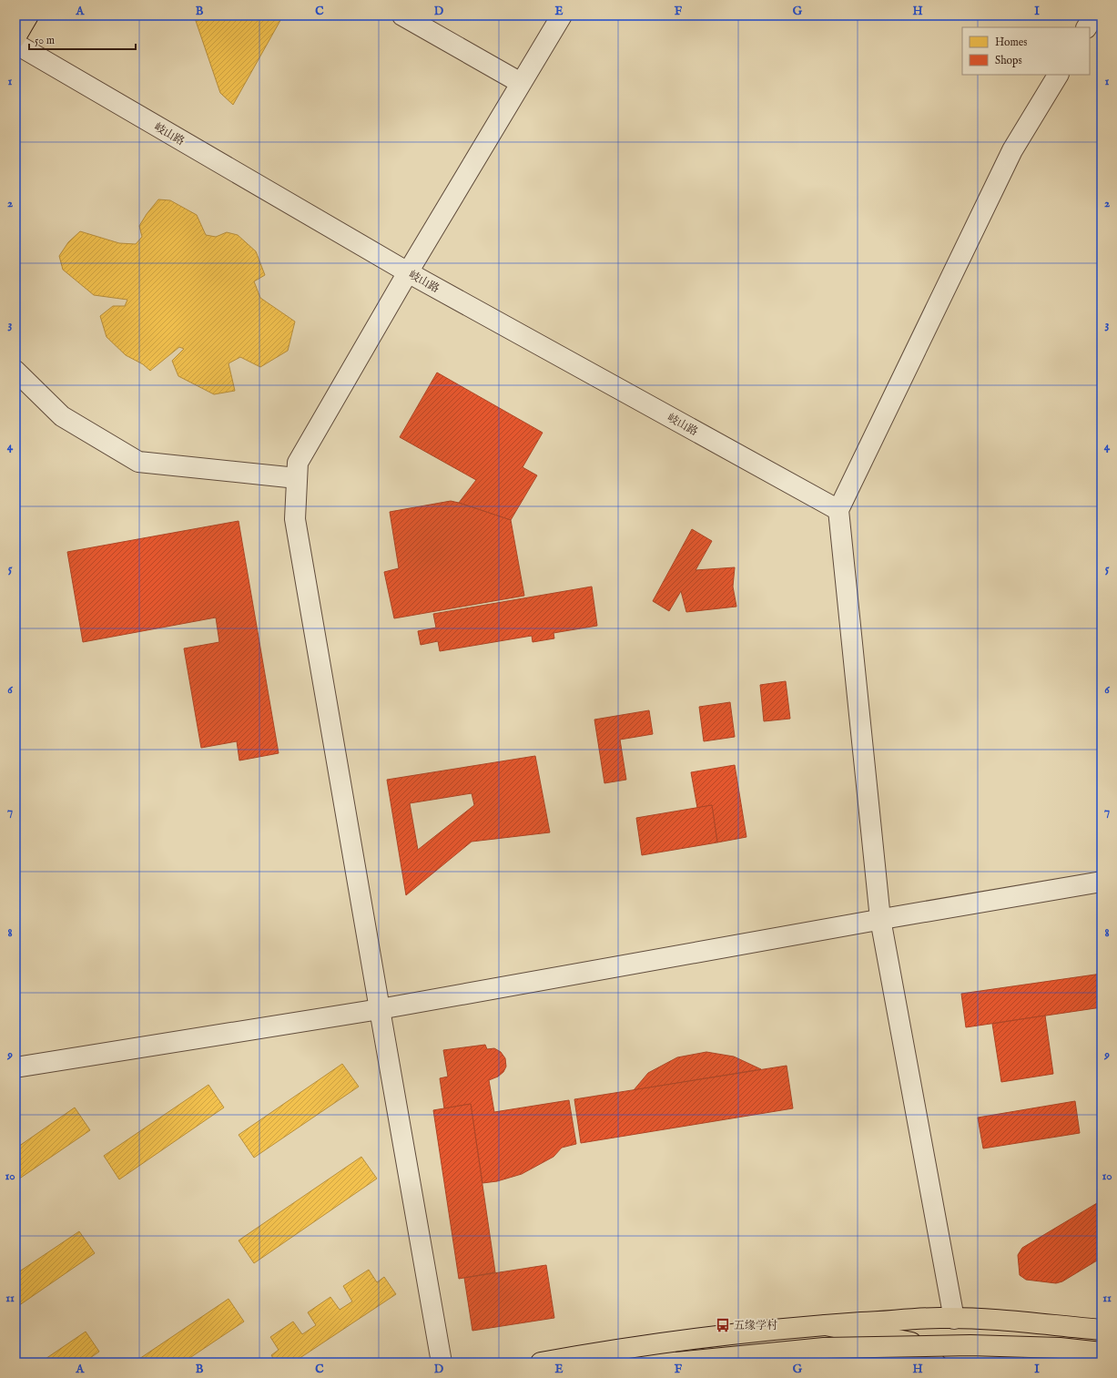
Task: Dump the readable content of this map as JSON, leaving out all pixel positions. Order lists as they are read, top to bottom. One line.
{"streets":{"street":["岐山路"]},"places":{"bus stop":["五缘学村"]},"legend":["Homes","Shops"],"scale_bar":"50 m","grid":{"columns":["A","B","C","D","E","F","G","H","I"],"rows":["1","2","3","4","5","6","7","8","9","10","11"]}}
